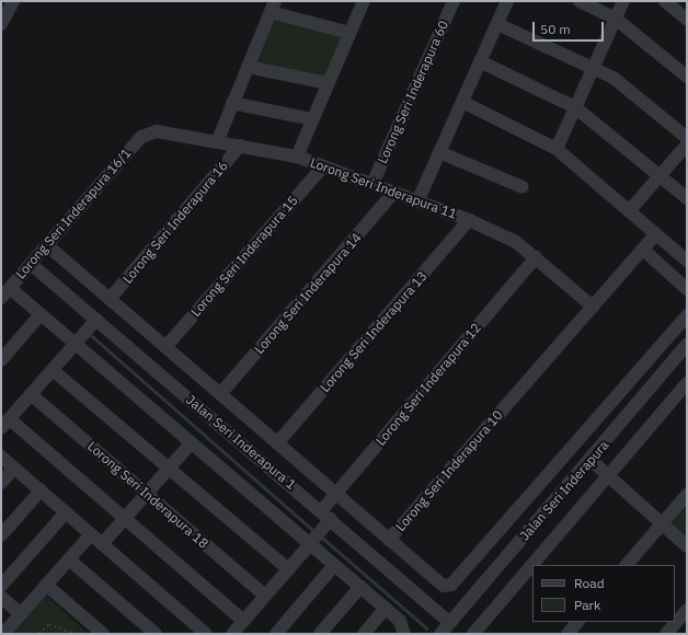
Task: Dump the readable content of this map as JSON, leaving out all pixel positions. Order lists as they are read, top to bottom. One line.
{"streets":{"street":["Lorong Seri Inderapura 60","Lorong Seri Inderapura 11","Lorong Seri Inderapura 16/1","Lorong Seri Inderapura 16","Lorong Seri Inderapura 15","Lorong Seri Inderapura 14","Lorong Seri Inderapura 13","Lorong Seri Inderapura 12","Jalan Seri Inderapura 1","Lorong Seri Inderapura 10","Jalan Seri Inderapura","Lorong Seri Inderapura 18"]},"crossings":[["Lorong Seri Inderapura 60","Lorong Seri Inderapura 11"],["Lorong Seri Inderapura 11","Lorong Seri Inderapura 16/1"],["Lorong Seri Inderapura 11","Lorong Seri Inderapura 16"],["Lorong Seri Inderapura 11","Lorong Seri Inderapura 15"],["Lorong Seri Inderapura 11","Lorong Seri Inderapura 14"],["Lorong Seri Inderapura 11","Lorong Seri Inderapura 13"],["Lorong Seri Inderapura 11","Lorong Seri Inderapura 12"],["Lorong Seri Inderapura 11","Lorong Seri Inderapura 10"],["Lorong Seri Inderapura 16/1","Jalan Seri Inderapura 1"],["Lorong Seri Inderapura 12","Jalan Seri Inderapura 1"],["Lorong Seri Inderapura 12","Lorong Seri Inderapura 18"],["Jalan Seri Inderapura 1","Jalan Seri Inderapura"]],"legend":["Road","Park"],"scale_bar":"50 m"}
